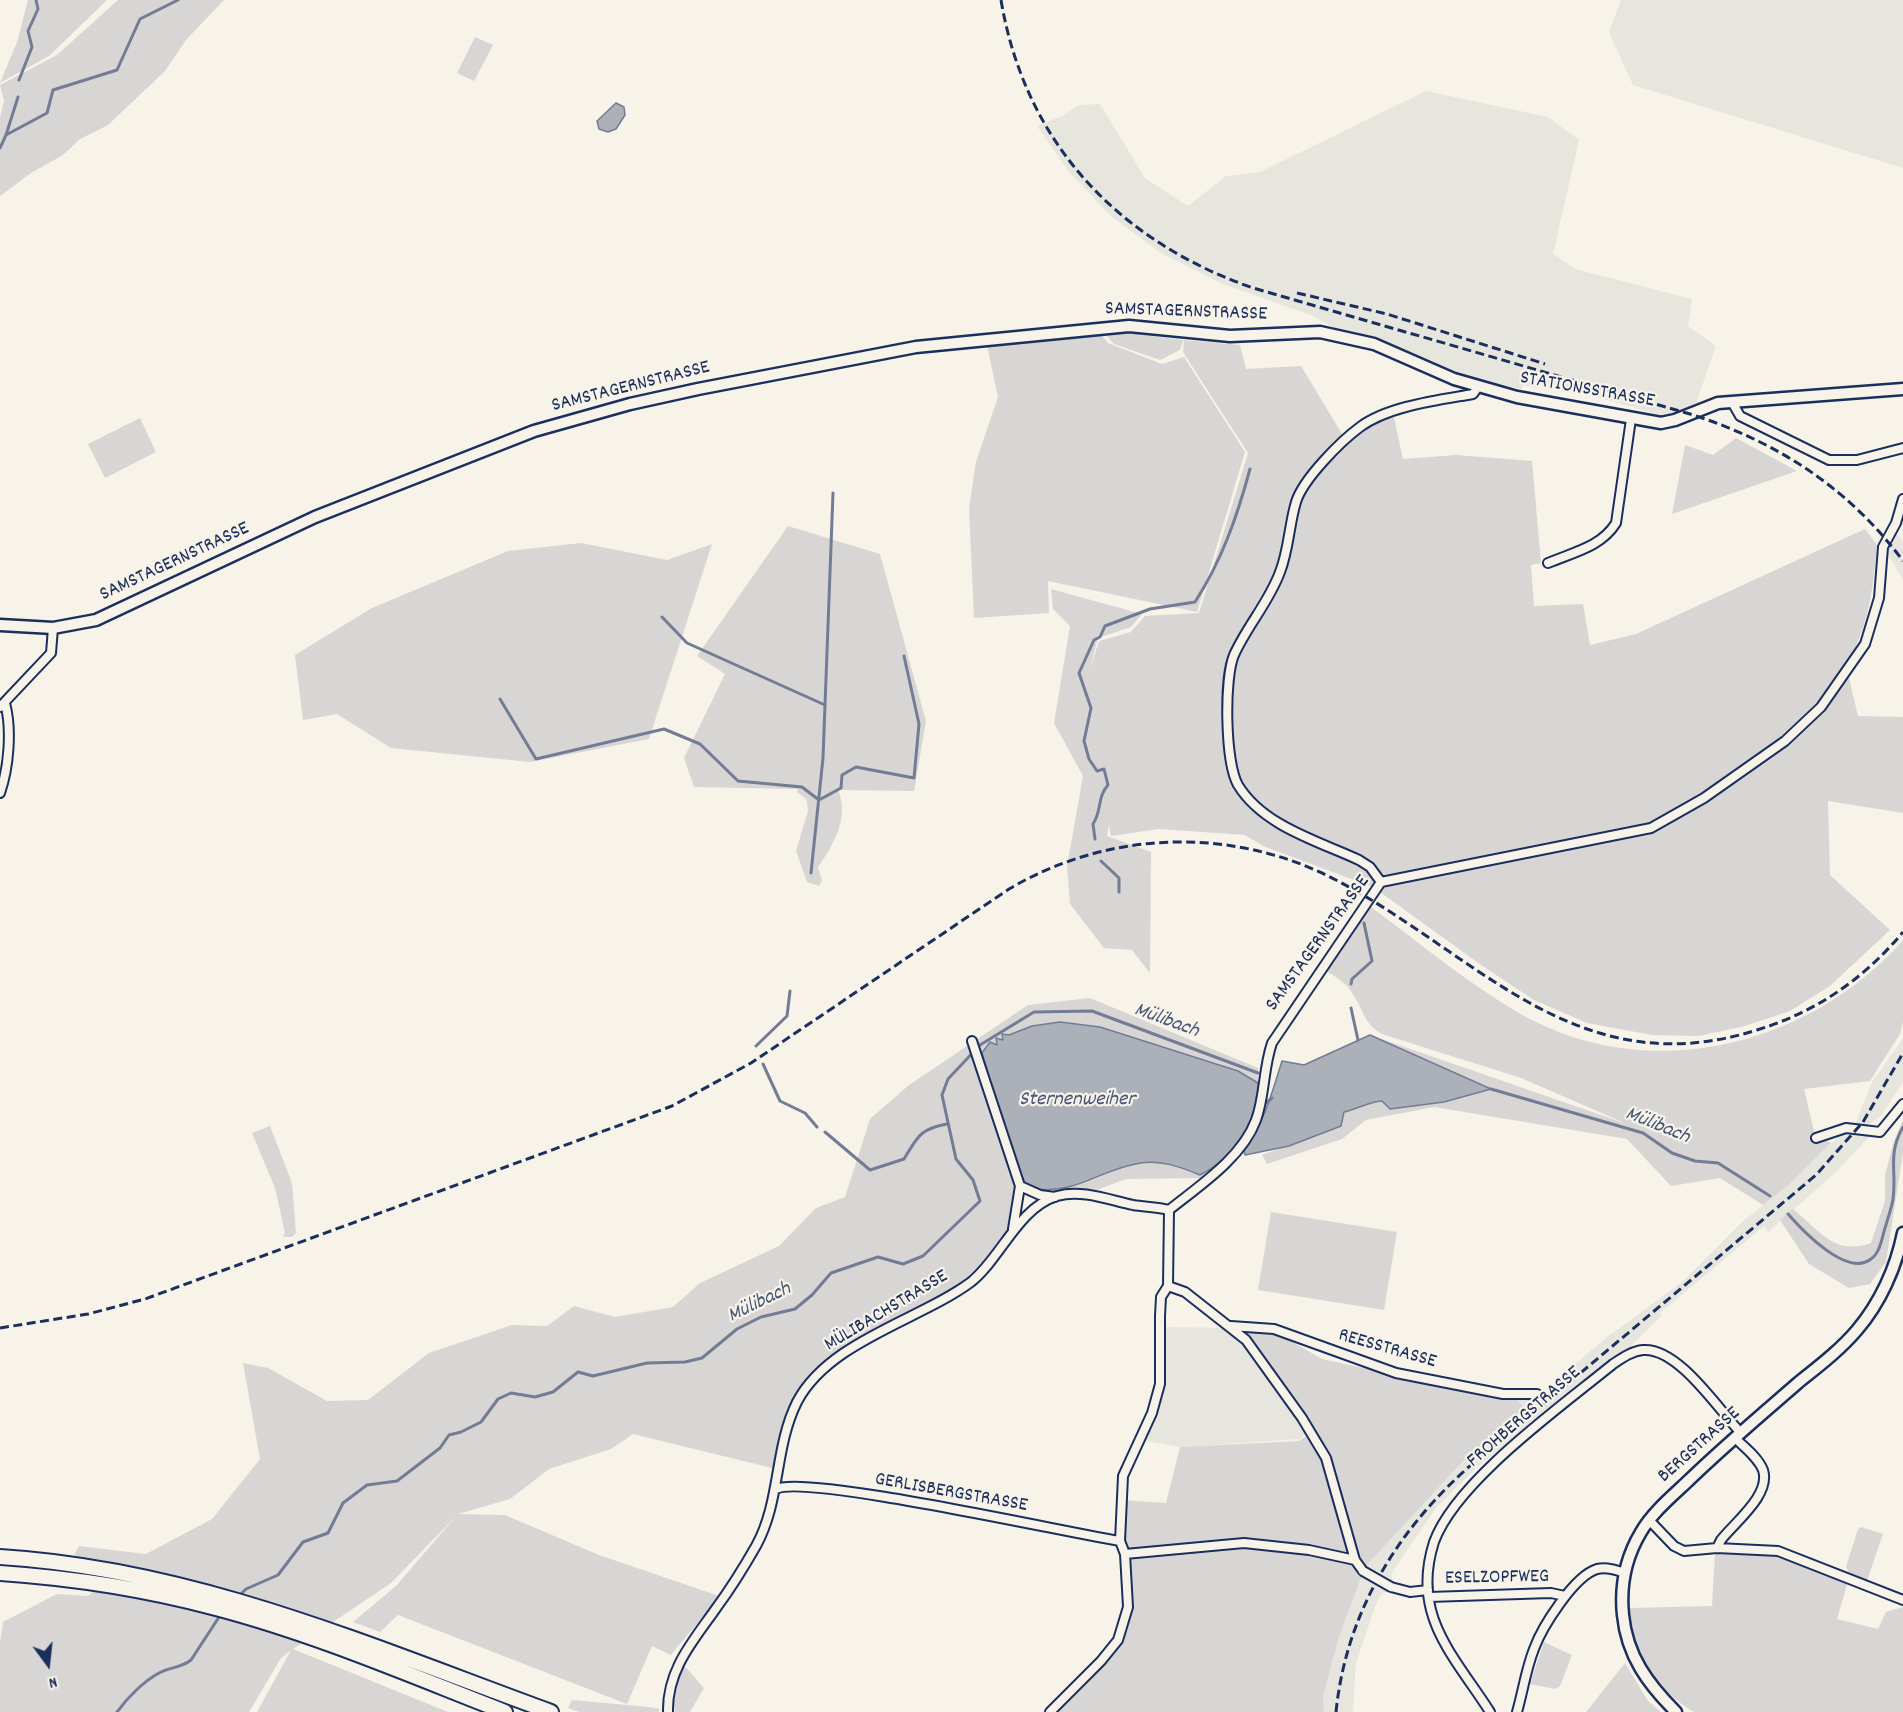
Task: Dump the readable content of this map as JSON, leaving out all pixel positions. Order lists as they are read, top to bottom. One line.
{"streets":{"street":["SAMSTAGERNSTRASSE","STATIONSSTRASSE","MÜLIBACHSTRASSE","REESSTRASSE","FROHBERGSTRASSE","BERGSTRASSE","GERLISBERGSTRASSE","ESELZOPFWEG"]},"crossings":[["SAMSTAGERNSTRASSE","STATIONSSTRASSE"],["MÜLIBACHSTRASSE","GERLISBERGSTRASSE"],["FROHBERGSTRASSE","BERGSTRASSE"],["FROHBERGSTRASSE","ESELZOPFWEG"]],"water":["Mülibach","Sternenweiher"],"north":"bottom"}
